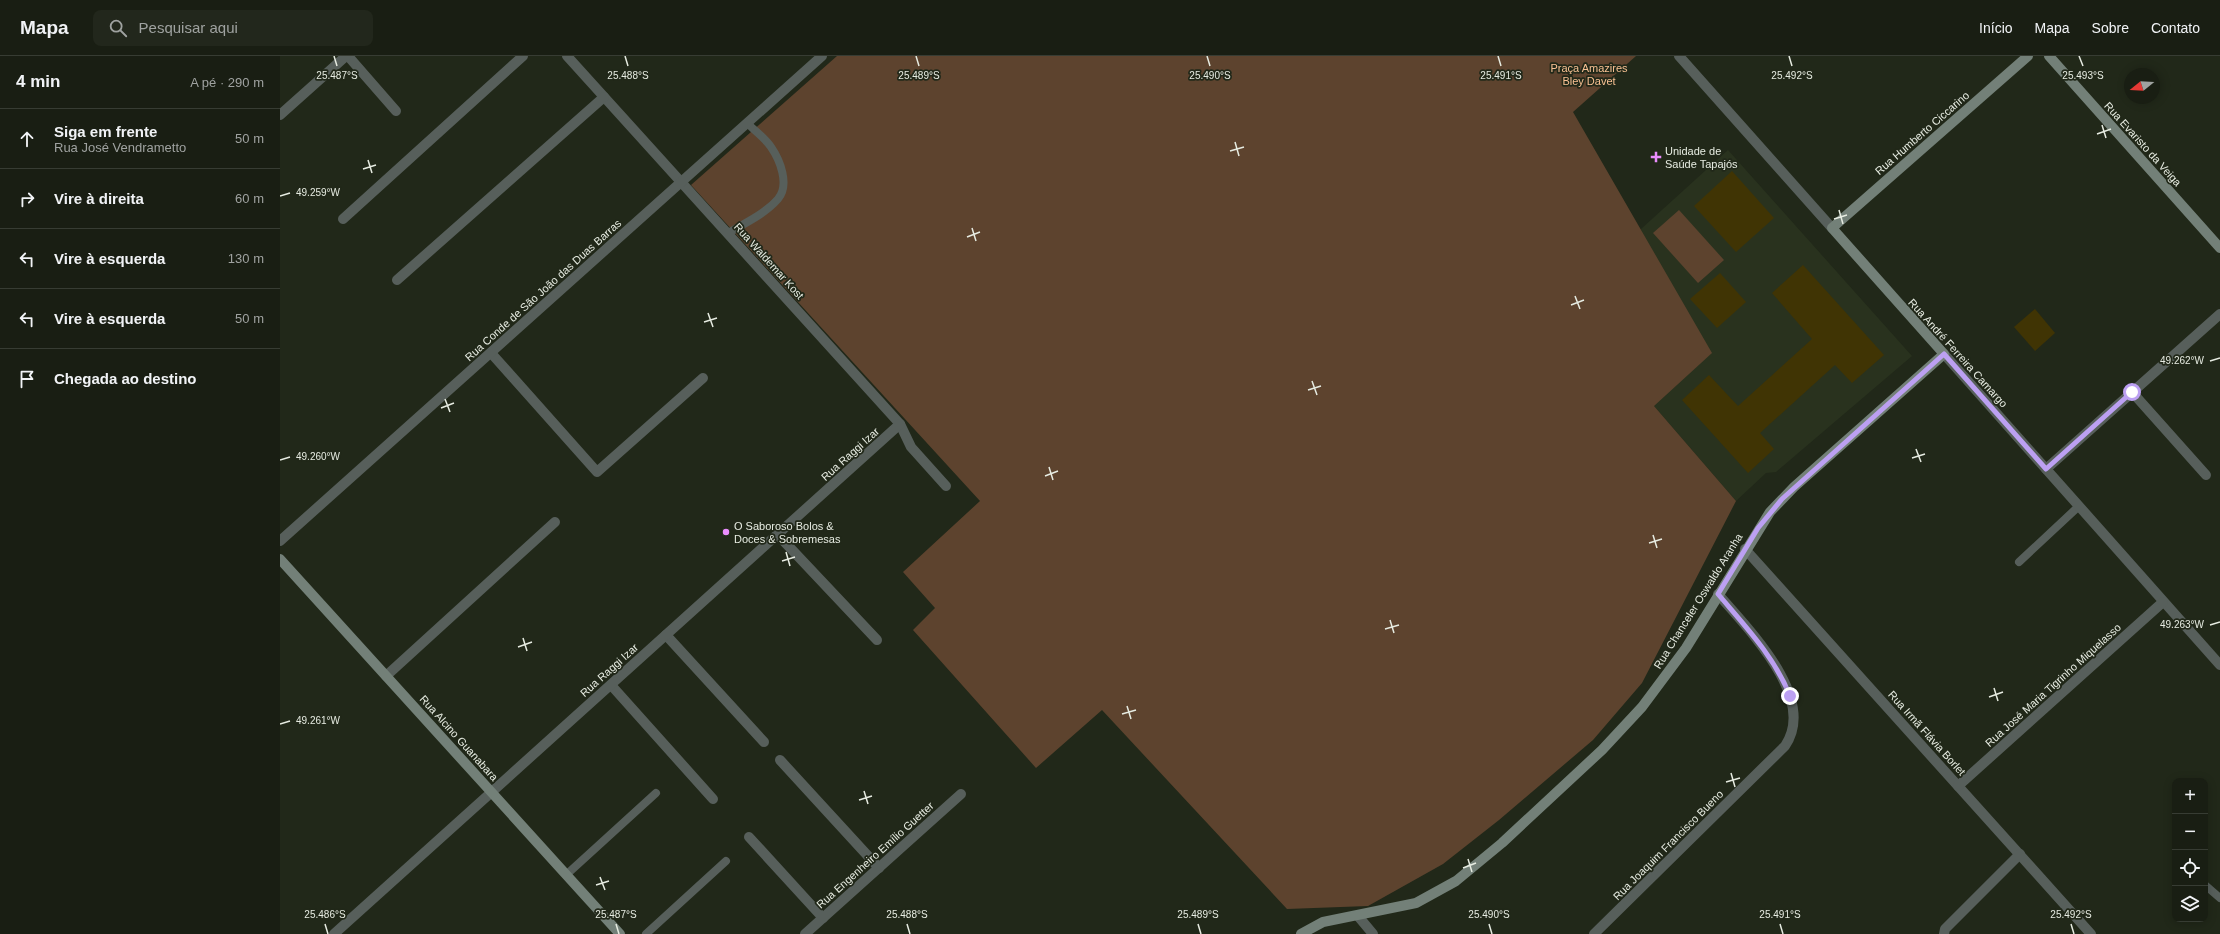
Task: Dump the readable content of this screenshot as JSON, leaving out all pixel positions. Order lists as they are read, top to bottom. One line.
{"streets":{"street":["Rua Humberto Ciccarino","Rua Evaristo da Veiga","Rua Waldemar Kost","Rua Conde de São João das Duas Barras","Rua André Ferreira Camargo","Rua Raggi Izar","Rua Chanceler Oswaldo Aranha","Rua José Maria Tigrinho Miquelasso","Rua Irmã Flávia Borlet","Rua Alcino Guanabara","Rua Joaquim Francisco Bueno","Rua Engenheiro Emílio Guetter"]},"crossings":[["Rua Humberto Ciccarino","Rua André Ferreira Camargo"],["Rua Waldemar Kost","Rua Conde de São João das Duas Barras"],["Rua Waldemar Kost","Rua Raggi Izar"],["Rua André Ferreira Camargo","Rua Chanceler Oswaldo Aranha"],["Rua André Ferreira Camargo","Rua José Maria Tigrinho Miquelasso"],["Rua Raggi Izar","Rua Alcino Guanabara"],["Rua Chanceler Oswaldo Aranha","Rua Irmã Flávia Borlet"],["Rua Chanceler Oswaldo Aranha","Rua Joaquim Francisco Bueno"],["Rua José Maria Tigrinho Miquelasso","Rua Irmã Flávia Borlet"]],"parks":["Praça Amazires Bley Davet"],"places":{"health":["Unidade de Saúde Tapajós"],"other":["O Saboroso Bolos & Doces & Sobremesas"]},"north":"left","page":{"header":"Mapa","search":"Pesquisar aqui","nav":["Início","Mapa","Sobre","Contato"],"heading":["4 min","A pé · 290 m"],"list":[["Siga em frente","Rua José Vendrametto","50 m"],["Vire à direita","60 m"],["Vire à esquerda","130 m"],["Vire à esquerda","50 m"],"Chegada ao destino"],"map_buttons":["+","−"]},"coordinates":["25.487°S","25.488°S","25.489°S","25.490°S","25.491°S","25.492°S","25.493°S","49.259°W","49.262°W","49.260°W","49.263°W","49.261°W","25.486°S"]}
